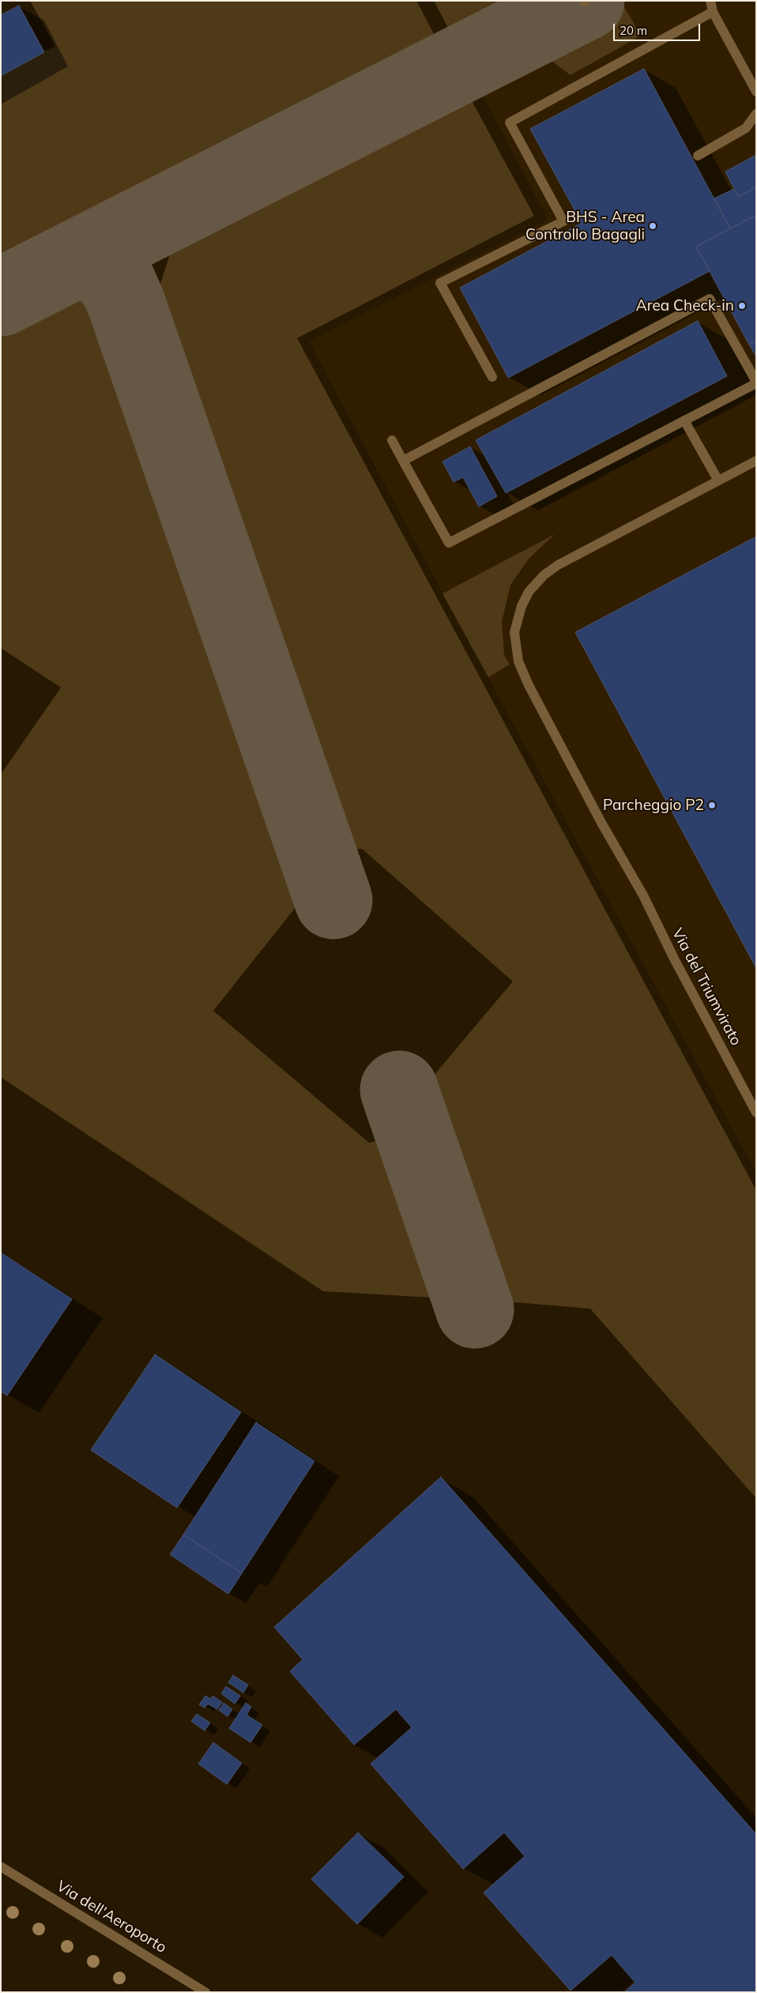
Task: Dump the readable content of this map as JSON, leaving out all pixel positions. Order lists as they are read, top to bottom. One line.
{"streets":{"street":["Via del Triumvirato","Via dell'Aeroporto"]},"places":["BHS - Area Controllo Bagagli","Area Check-in","Parcheggio P2"],"scale_bar":"20 m"}
